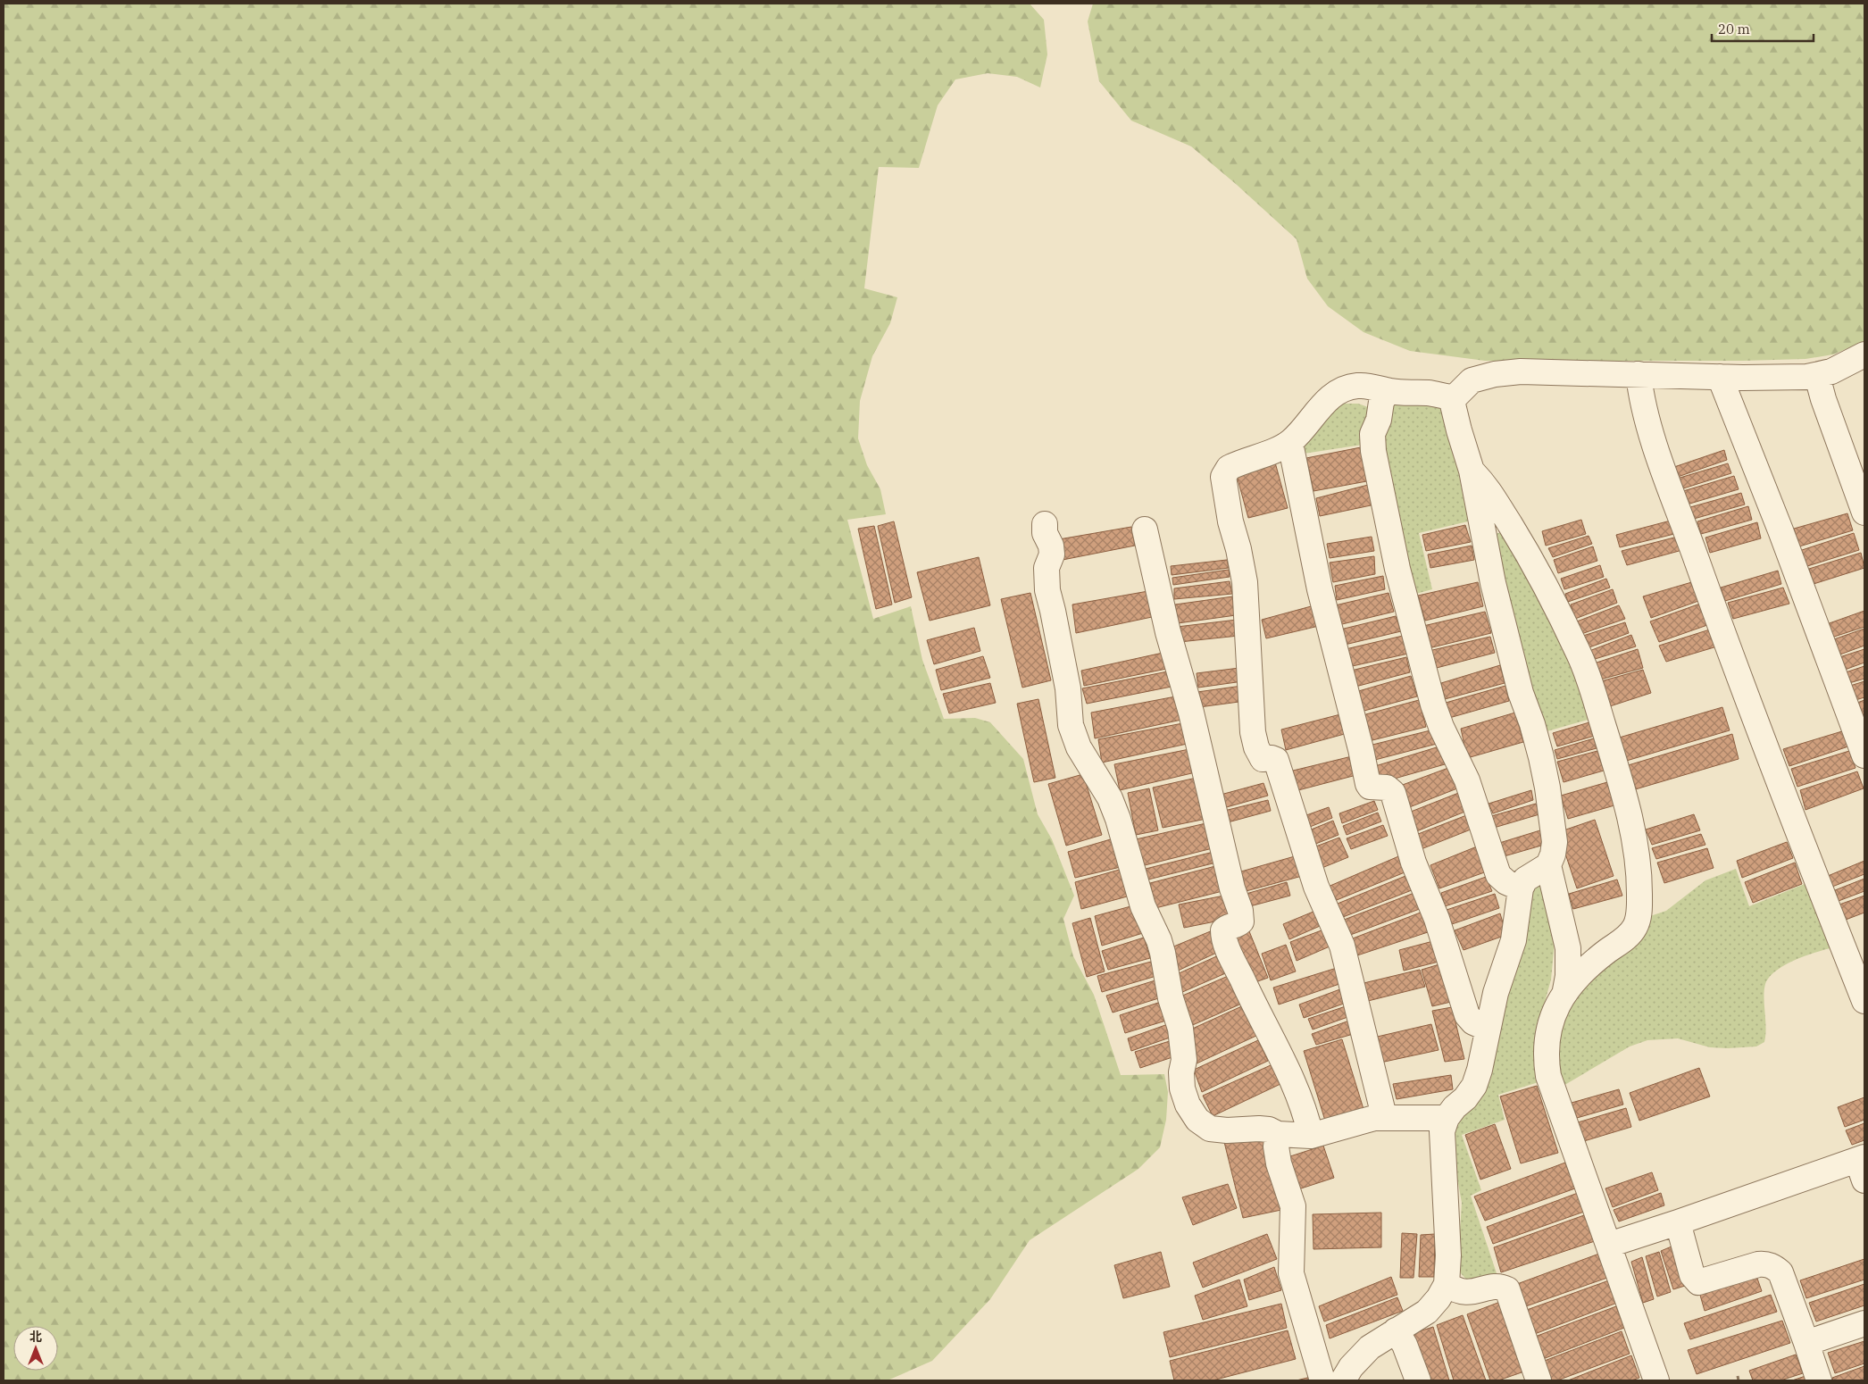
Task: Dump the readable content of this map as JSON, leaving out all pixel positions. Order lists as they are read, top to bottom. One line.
{"scale_bar":"20 m","north":"top"}
